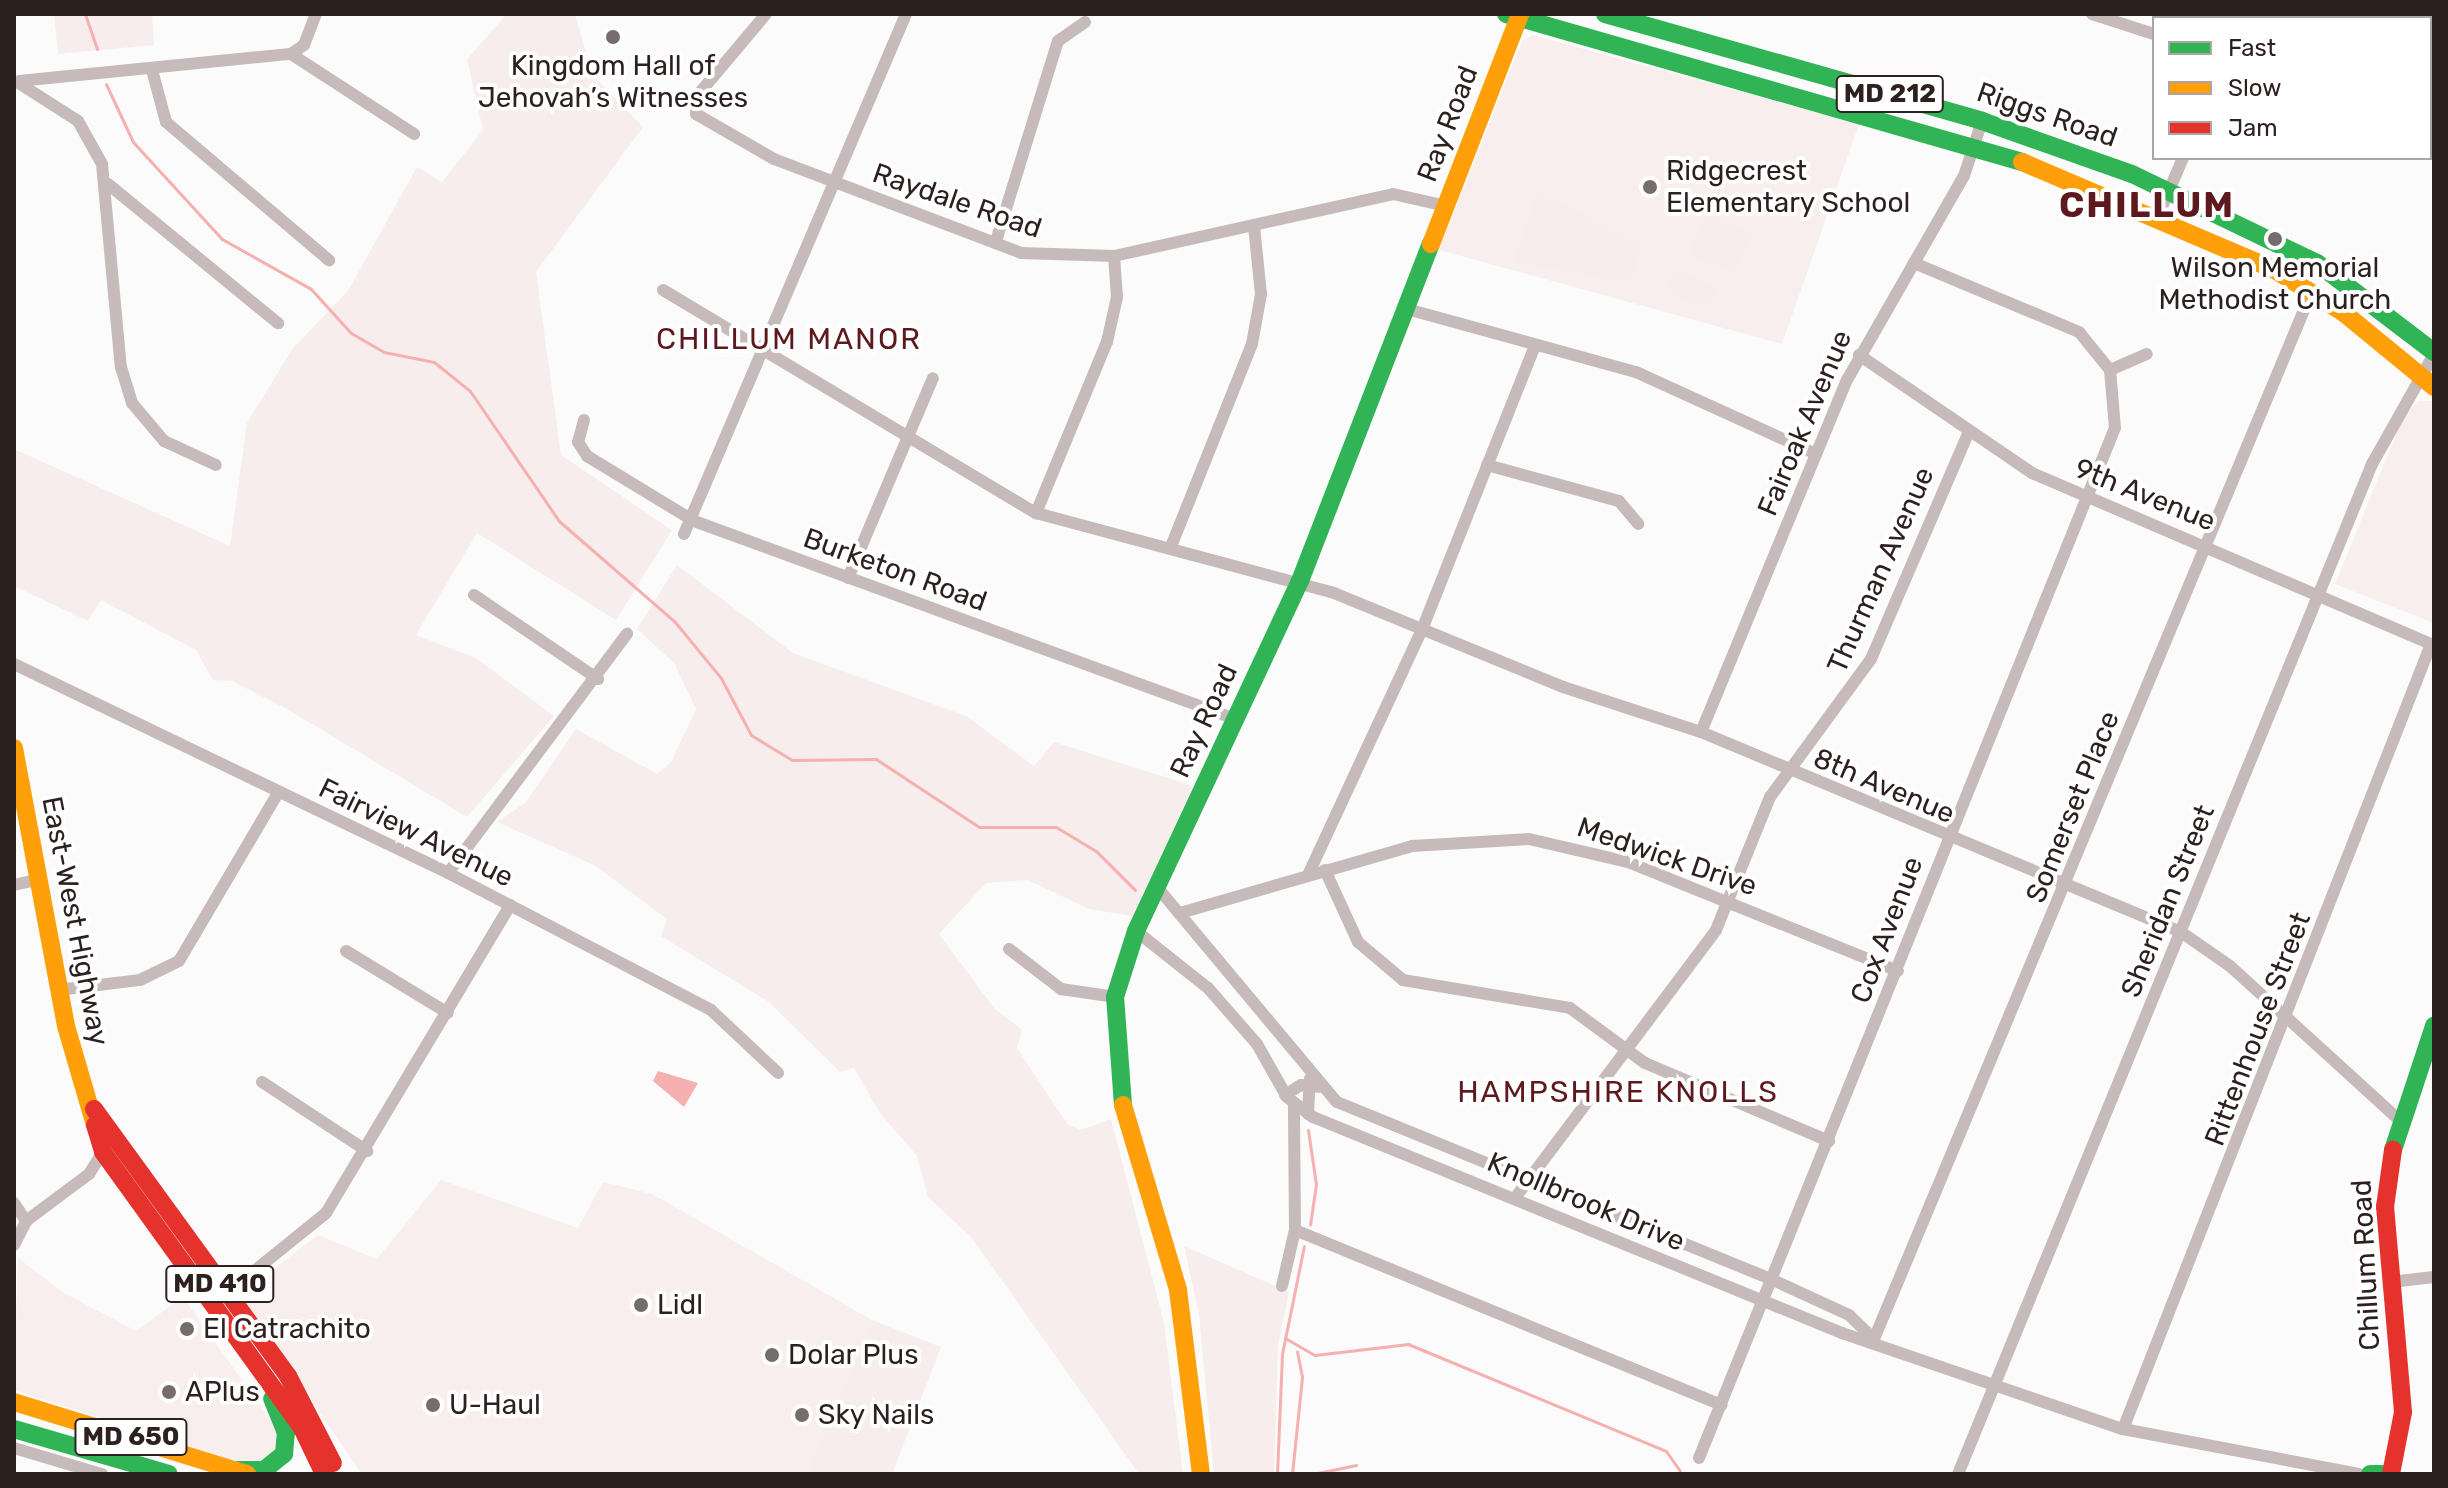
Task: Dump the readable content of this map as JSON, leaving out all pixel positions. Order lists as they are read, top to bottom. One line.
{"streets":{"main road":["MD 212","Riggs Road","Ray Road","East-West Highway","Chillum Road","MD 410","MD 650"],"street":["Raydale Road","Fairoak Avenue","9th Avenue","Burketon Road","Thurman Avenue","8th Avenue","Somerset Place","Fairview Avenue","Medwick Drive","Sheridan Street","Cox Avenue","Rittenhouse Street","Knollbrook Drive"]},"crossings":[["Riggs Road","Ray Road"],["Riggs Road","Fairoak Avenue"],["Riggs Road","Somerset Place"],["Riggs Road","Sheridan Street"],["Ray Road","Raydale Road"],["Ray Road","Burketon Road"],["Ray Road","8th Avenue"],["Ray Road","Knollbrook Drive"],["Fairoak Avenue","9th Avenue"],["Fairoak Avenue","8th Avenue"],["9th Avenue","Thurman Avenue"],["9th Avenue","Somerset Place"],["9th Avenue","Sheridan Street"],["9th Avenue","Cox Avenue"],["9th Avenue","Rittenhouse Street"],["Thurman Avenue","8th Avenue"],["Thurman Avenue","Medwick Drive"],["Thurman Avenue","Knollbrook Drive"],["8th Avenue","Somerset Place"],["8th Avenue","Sheridan Street"],["8th Avenue","Cox Avenue"],["8th Avenue","Rittenhouse Street"],["8th Avenue","Chillum Road"],["Somerset Place","Knollbrook Drive"],["Medwick Drive","Cox Avenue"],["Medwick Drive","Knollbrook Drive"],["Sheridan Street","Knollbrook Drive"],["Cox Avenue","Knollbrook Drive"],["Rittenhouse Street","Knollbrook Drive"],["Knollbrook Drive","Chillum Road"]],"districts":["CHILLUM","CHILLUM MANOR","HAMPSHIRE KNOLLS"],"places":["Kingdom Hall of Jehovah’s Witnesses","Ridgecrest Elementary School","Wilson Memorial Methodist Church","Lidl","El Catrachito","Dolar Plus","APlus","U-Haul","Sky Nails"],"legend":["Fast","Slow","Jam"]}
